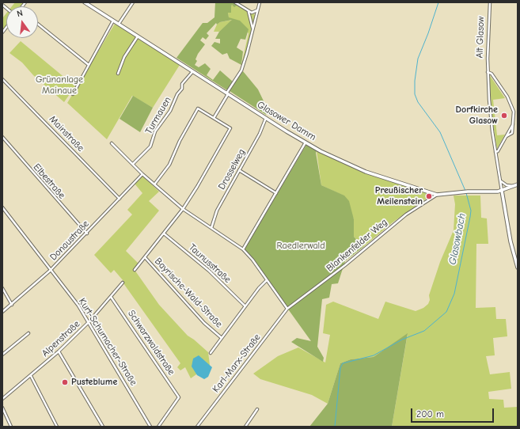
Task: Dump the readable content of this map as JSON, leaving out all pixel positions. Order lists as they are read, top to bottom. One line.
{"streets":{"street":["Alt Glasow","Turmauen","Glasower Damm","Mainstraße","Drosselweg","Elbestraße","Donaustraße","Blankenfelder Weg","Taunusstraße","Bayrische-Wald-Straße","Alpenstraße","Kurt-Schumacher-Straße","Schwarzwaldstraße","Karl-Marx-Straße"]},"crossings":[["Alt Glasow","Glasower Damm"],["Turmauen","Glasower Damm"],["Glasower Damm","Drosselweg"],["Glasower Damm","Blankenfelder Weg"],["Mainstraße","Donaustraße"],["Elbestraße","Donaustraße"],["Donaustraße","Kurt-Schumacher-Straße"],["Blankenfelder Weg","Karl-Marx-Straße"],["Alpenstraße","Kurt-Schumacher-Straße"],["Alpenstraße","Schwarzwaldstraße"]],"water":["Glasowbach"],"parks":["Grünanlage Mainaue","Raedlerwald"],"places":["Dorfkirche Glasow","Preußischer Meilenstein","Pusteblume"],"scale_bar":"200 m","north":"top"}
